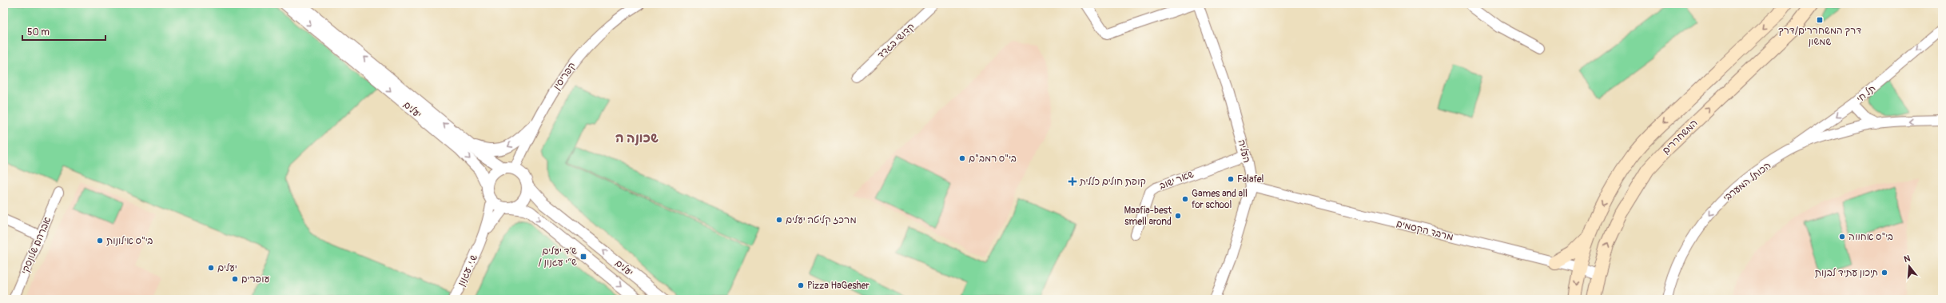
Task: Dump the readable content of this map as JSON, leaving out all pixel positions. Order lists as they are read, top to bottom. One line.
{"streets":{"main road":["המשחררים"],"street":["קדושי בגדד","קפריסין","תל חי","יעלים","העליה","שאר ישוב","הכותל המערבי","מרבד הקסמים","אברהם שלונסקי","ש.י. עגנון"]},"crossings":[["קפריסין","יעלים"],["קפריסין","ש.י. עגנון"],["תל חי","הכותל המערבי"],["יעלים","ש.י. עגנון"],["המשחררים","מרבד הקסמים"],["העליה","שאר ישוב"],["העליה","מרבד הקסמים"]],"one_way":["תל חי","הכותל המערבי"],"districts":["שכונה ה"],"places":{"transit":["דרך המשחררים/דרך שמשון","ש׳ד יעלים / ש״י עגנון"],"other":["בי\"ס רמב\"ם","Falafel","Games and all for school","Maafia-best smell arond","מרכז קליטה יעלים","בי\"ס אחווה","בי\"ס אילונות","יעלים","תיכון עתיד לבנות","עופרים","Pizza HaGesher"],"health":["קופת חולים כללית"]},"scale_bar":"50 m","north":"top"}
